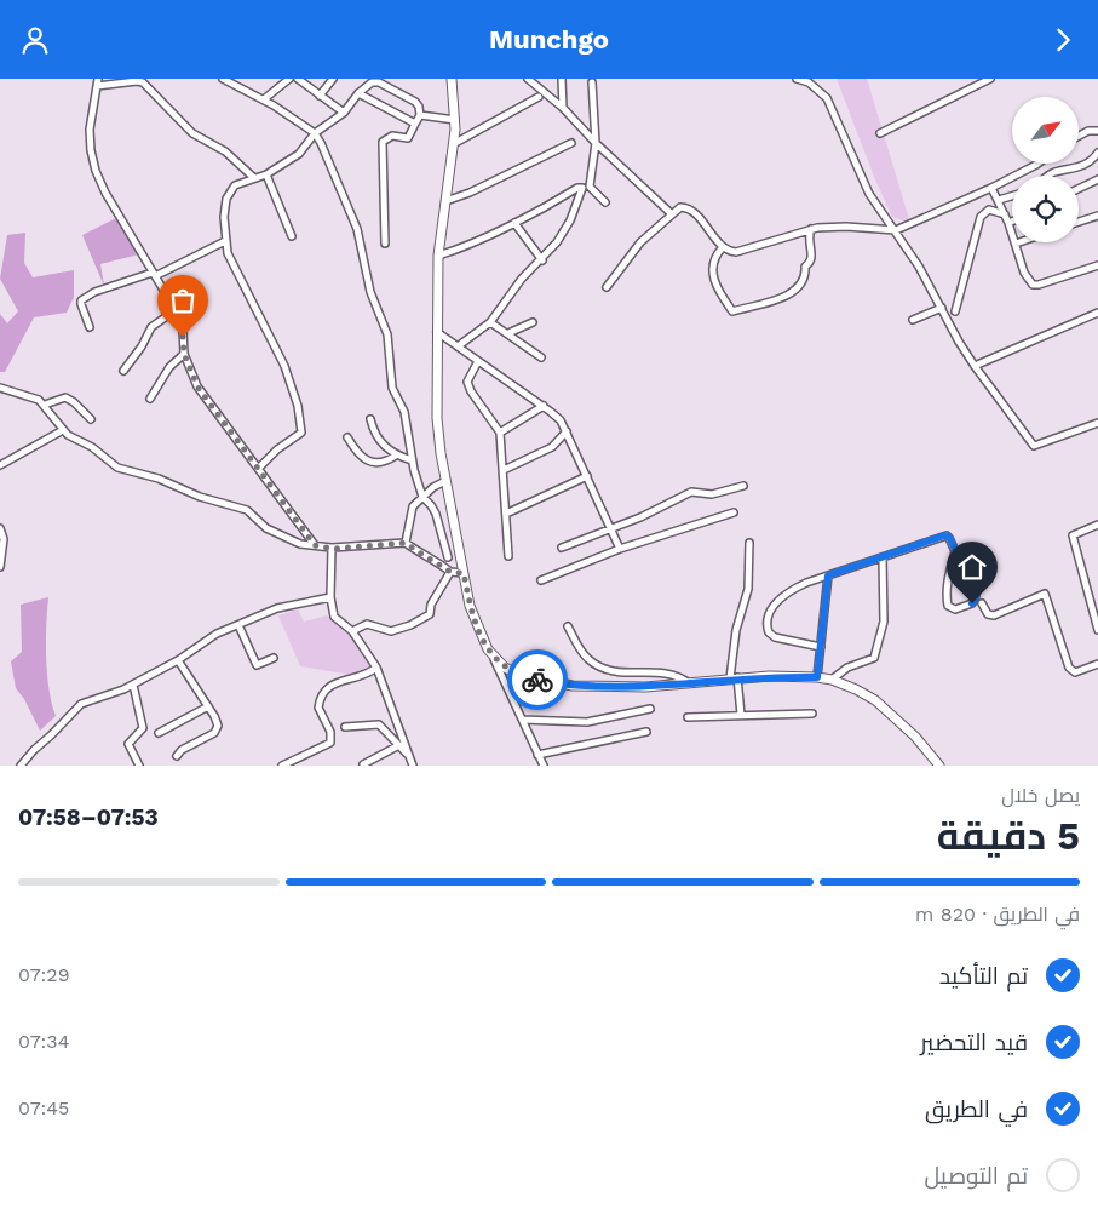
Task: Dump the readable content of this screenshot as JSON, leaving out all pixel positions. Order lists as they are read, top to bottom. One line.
{"north":"top right","page":{"header":"Munchgo","heading":["5 دقيقة","يصل خلال","07:53–07:58"],"bar":"في الطريق · 820 m","list":[["تم التأكيد","07:29"],["قيد التحضير","07:34"],["في الطريق","07:45"],"تم التوصيل"]}}
